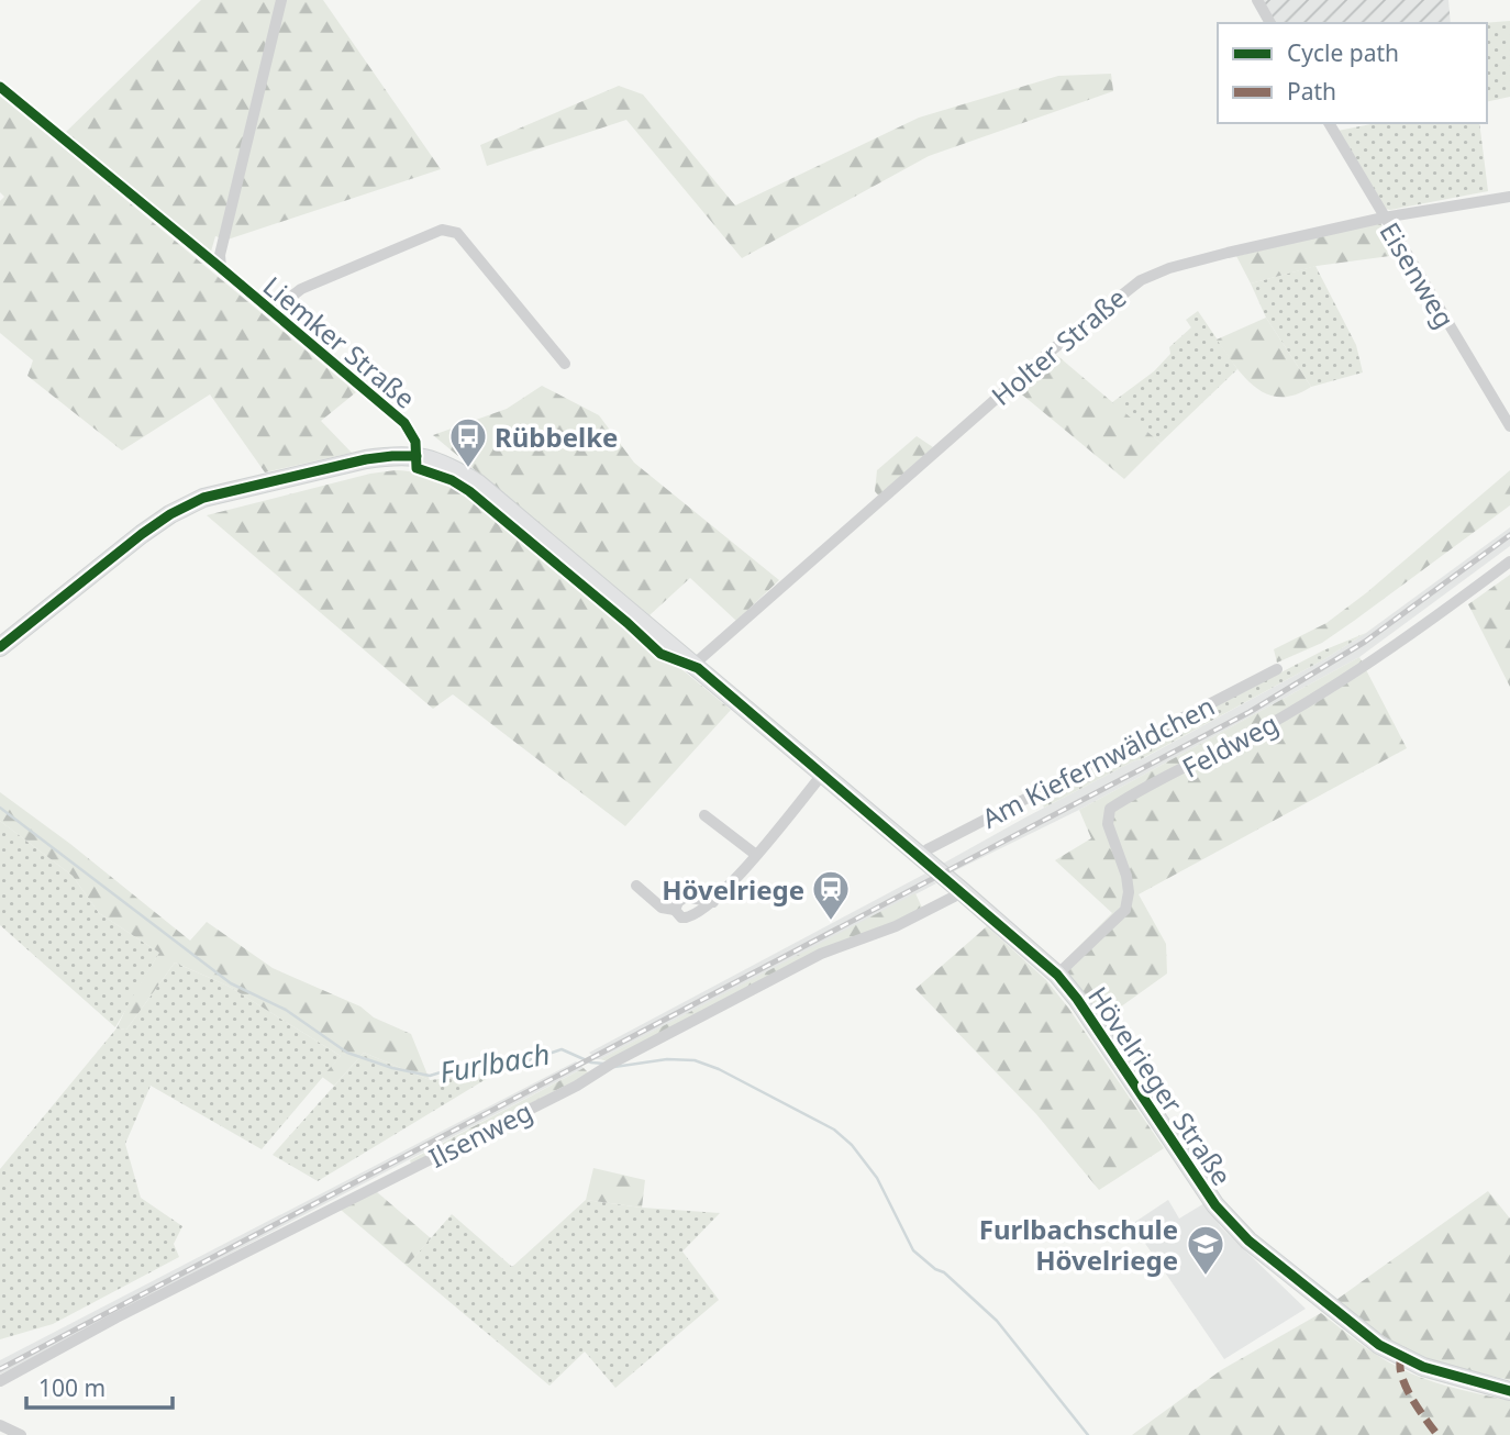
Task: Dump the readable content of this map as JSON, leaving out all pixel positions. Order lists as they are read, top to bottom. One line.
{"streets":{"main road":["Hövelrieger Straße"],"street":["Eisenweg","Liemker Straße","Holter Straße","Feldweg","Am Kiefernwäldchen","Ilsenweg"]},"crossings":[["Eisenweg","Holter Straße"],["Liemker Straße","Hövelrieger Straße"],["Holter Straße","Hövelrieger Straße"],["Feldweg","Hövelrieger Straße"],["Am Kiefernwäldchen","Hövelrieger Straße"],["Hövelrieger Straße","Ilsenweg"]],"water":["Furlbach"],"places":{"bus stop":["Rübbelke"],"station":["Hövelriege"],"school or university":["Furlbachschule Hövelriege"]},"legend":["Cycle path","Path"],"scale_bar":"100 m"}
